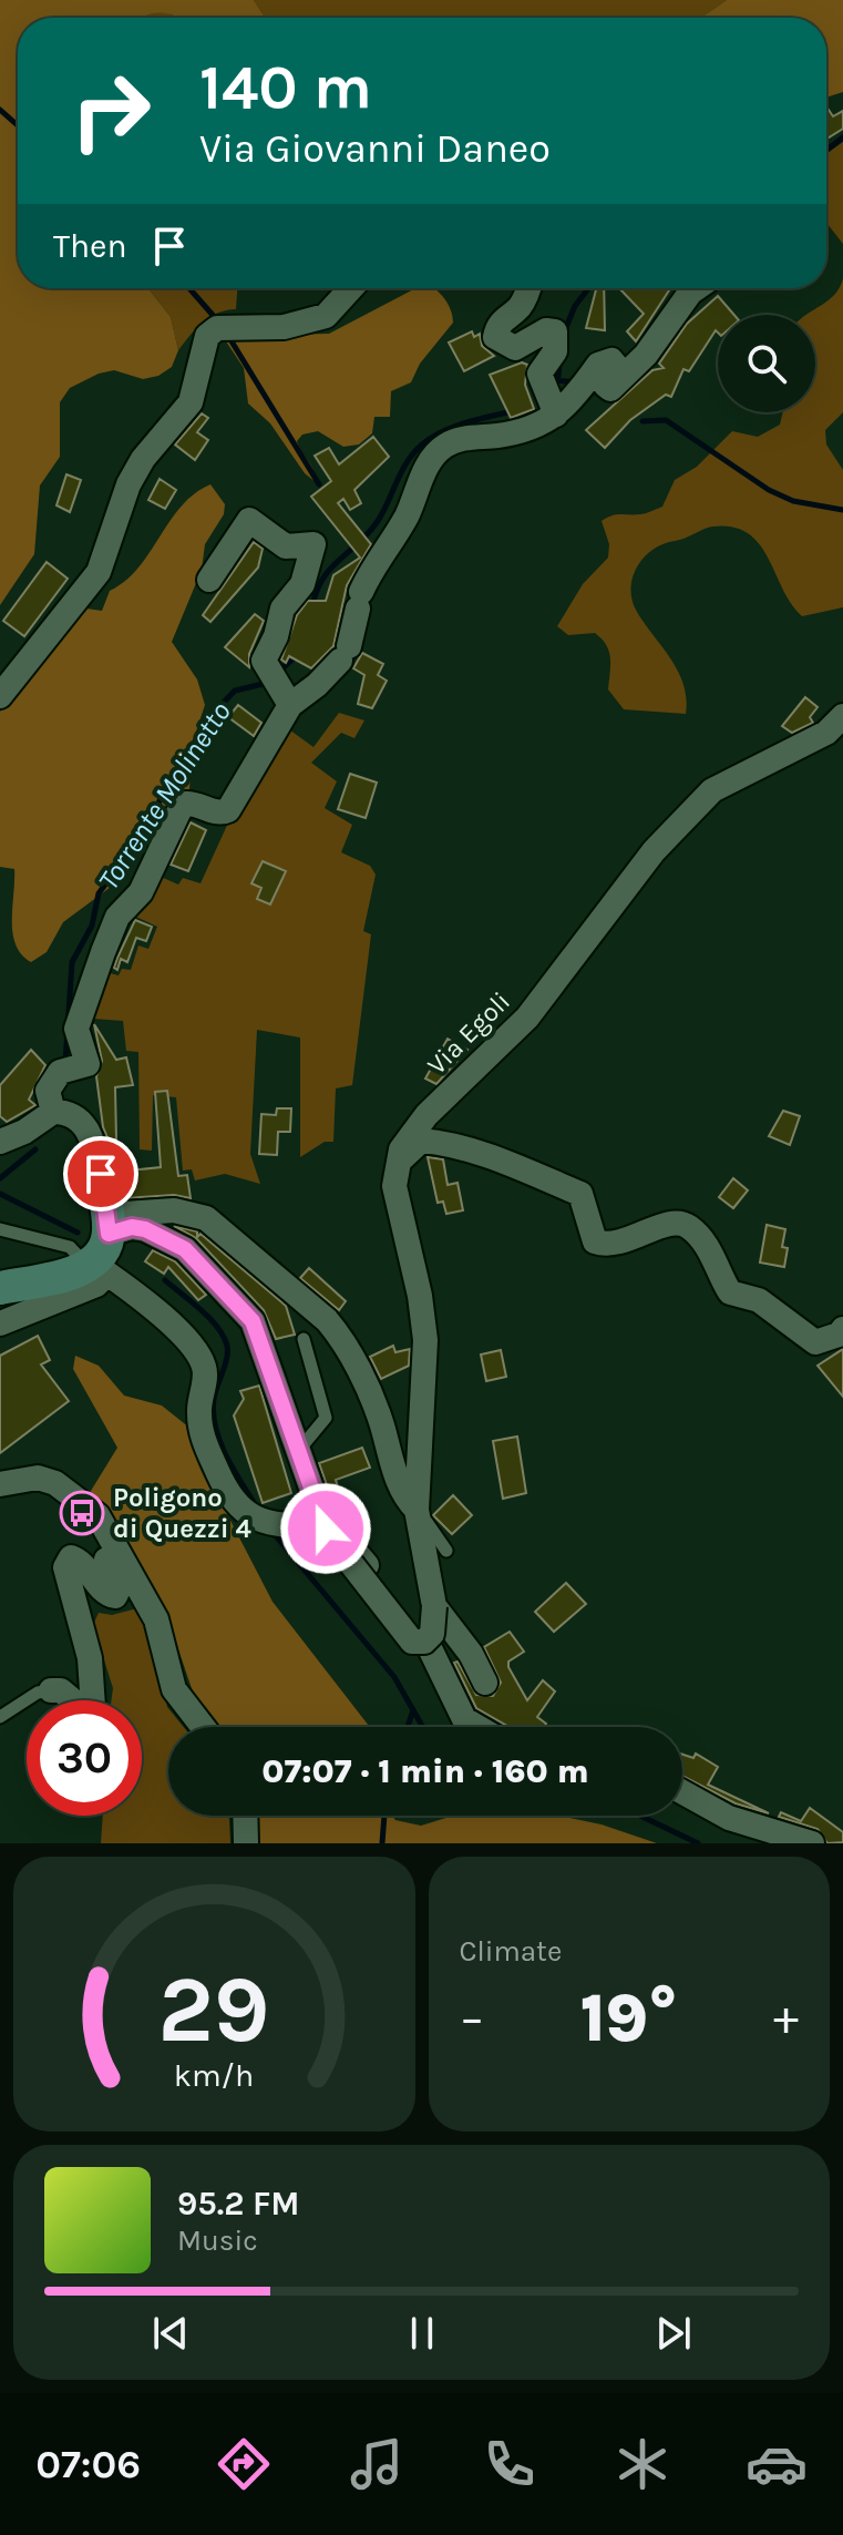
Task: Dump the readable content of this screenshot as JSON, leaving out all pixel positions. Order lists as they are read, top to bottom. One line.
{"streets":{"street":["Via Egoli"]},"water":["Torrente Molinetto"],"places":{"bus stop":["Poligono di Quezzi 4"]},"page":{"turn":["140 m","Via Giovanni Daneo"],"then":"Then","limit":"30","trip":"07:07 · 1 min · 160 m","tile":"Climate","heat":["−","19°","+"],"song":["95.2 FM","Music"],"tabs":"07:06","gauge":["29","km/h"]}}
